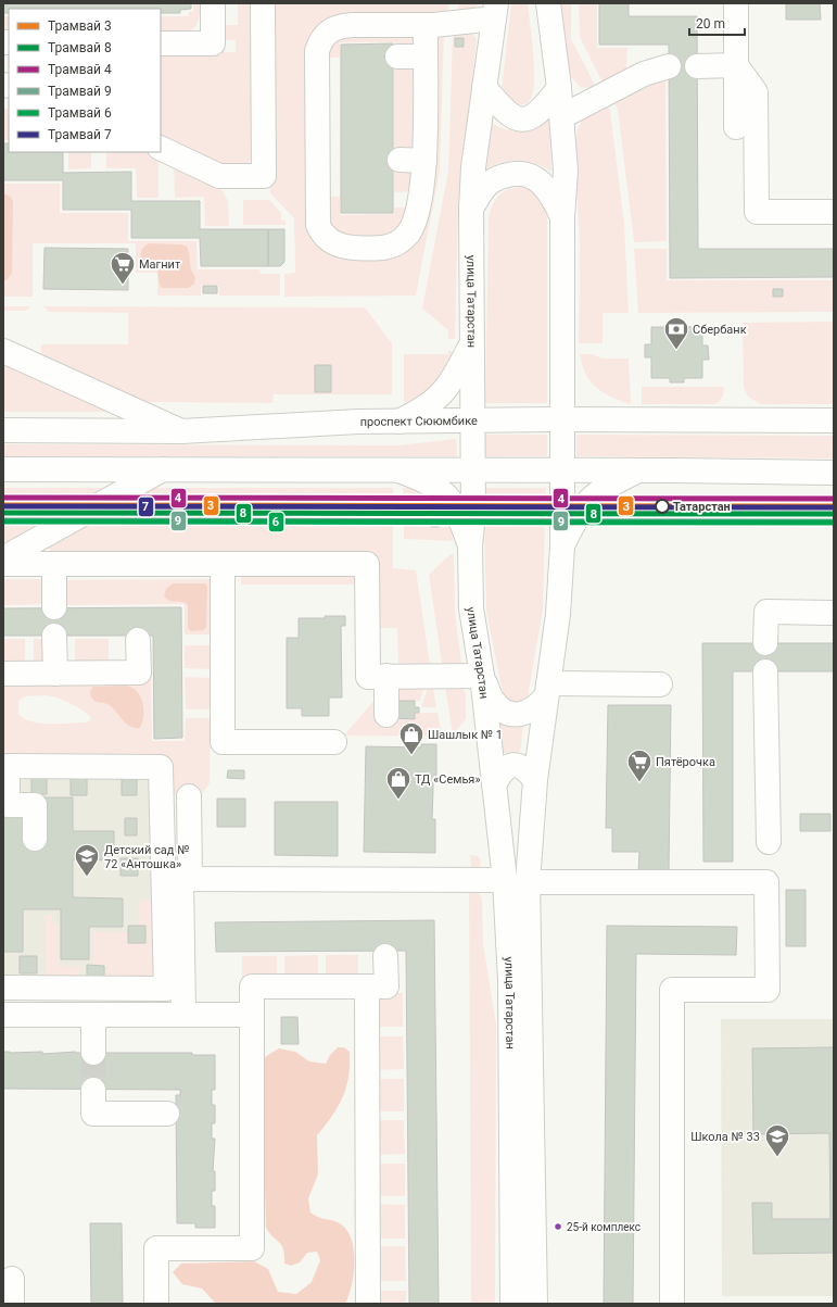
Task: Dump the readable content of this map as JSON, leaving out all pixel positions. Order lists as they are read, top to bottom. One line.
{"streets":{"street":["улица Татарстан","проспект Сююмбике"]},"crossings":[["улица Татарстан","проспект Сююмбике"]],"places":{"supermarket":["Магнит","Пятёрочка"],"bank":["Сбербанк"],"other":["Татарстан","25-й комплекс"],"shop":["Шашлык № 1","ТД «Семья»"],"school or university":["Детский сад № 72 «Антошка»","Школа № 33"]},"lines":["tram line 4","tram line 3","tram line 7","tram line 8","tram line 9","tram line 6"],"legend":["Трамвай 3","Трамвай 8","Трамвай 4","Трамвай 9","Трамвай 6","Трамвай 7"],"scale_bar":"20 m"}
